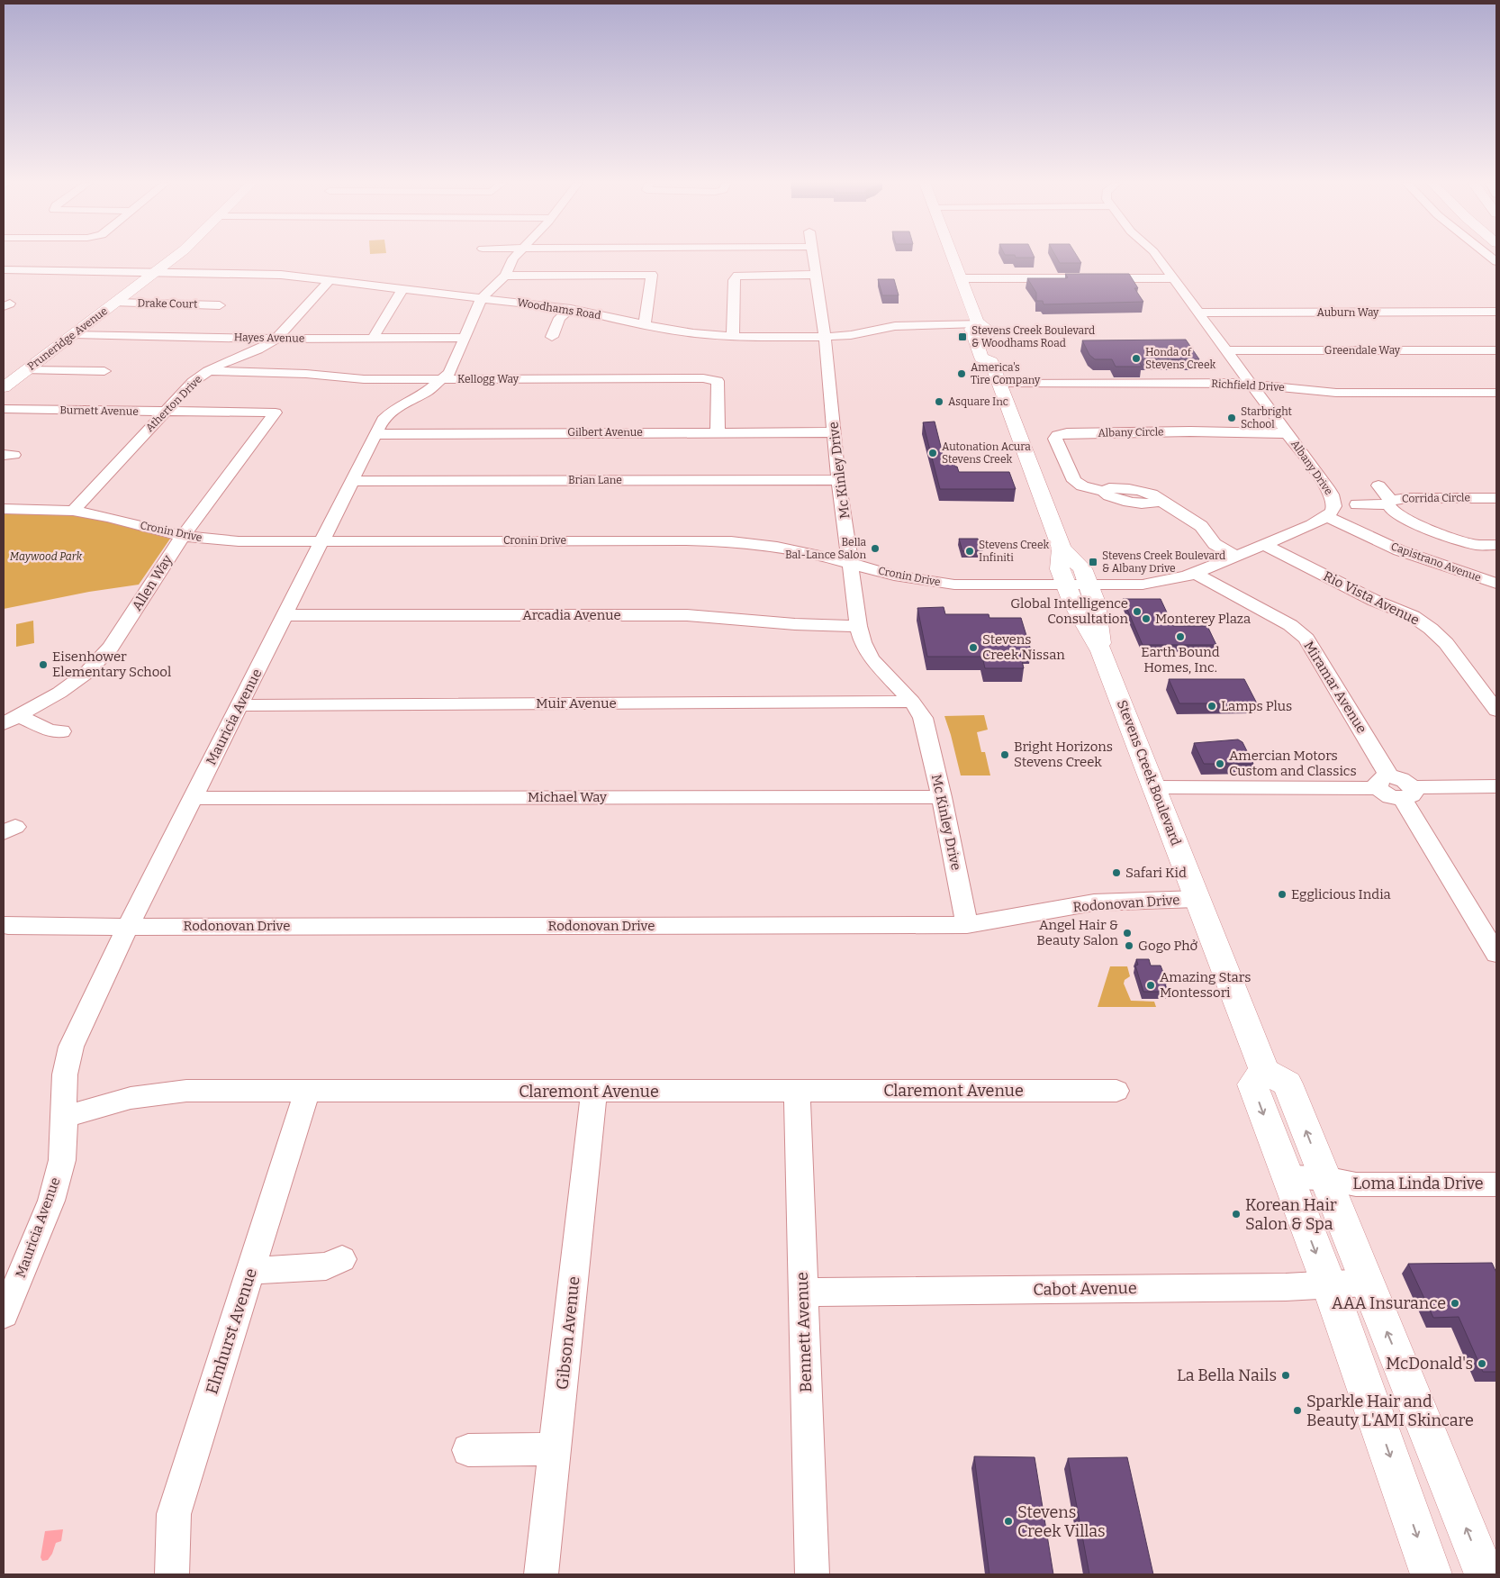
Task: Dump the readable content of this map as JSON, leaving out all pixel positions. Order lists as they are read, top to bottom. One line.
{"streets":{"main road":["Pruneridge Avenue","Stevens Creek Boulevard"],"street":["Drake Court","Woodhams Road","Auburn Way","Hayes Avenue","Greendale Way","Kellogg Way","Richfield Drive","Atherton Drive","Burnett Avenue","Gilbert Avenue","Albany Circle","Albany Drive","Mc Kinley Drive","Brian Lane","Corrida Circle","Cronin Drive","Capistrano Avenue","Allen Way","Rio Vista Avenue","Arcadia Avenue","Miramar Avenue","Muir Avenue","Mauricia Avenue","Michael Way","Rodonovan Drive","Claremont Avenue","Loma Linda Drive","Cabot Avenue","Elmhurst Avenue","Bennett Avenue","Gibson Avenue"]},"crossings":[["Drake Court","Pruneridge Avenue"],["Woodhams Road","Pruneridge Avenue"],["Woodhams Road","Atherton Drive"],["Woodhams Road","Mc Kinley Drive"],["Woodhams Road","Mauricia Avenue"],["Woodhams Road","Stevens Creek Boulevard"],["Auburn Way","Albany Drive"],["Hayes Avenue","Pruneridge Avenue"],["Hayes Avenue","Atherton Drive"],["Hayes Avenue","Mauricia Avenue"],["Greendale Way","Albany Drive"],["Kellogg Way","Atherton Drive"],["Kellogg Way","Gilbert Avenue"],["Kellogg Way","Mauricia Avenue"],["Richfield Drive","Albany Drive"],["Richfield Drive","Stevens Creek Boulevard"],["Atherton Drive","Burnett Avenue"],["Atherton Drive","Cronin Drive"],["Burnett Avenue","Allen Way"],["Gilbert Avenue","Mc Kinley Drive"],["Gilbert Avenue","Mauricia Avenue"],["Albany Circle","Albany Drive"],["Albany Drive","Cronin Drive"],["Albany Drive","Capistrano Avenue"],["Albany Drive","Rio Vista Avenue"],["Albany Drive","Miramar Avenue"],["Albany Drive","Stevens Creek Boulevard"],["Mc Kinley Drive","Brian Lane"],["Mc Kinley Drive","Cronin Drive"],["Mc Kinley Drive","Arcadia Avenue"],["Mc Kinley Drive","Muir Avenue"],["Mc Kinley Drive","Michael Way"],["Mc Kinley Drive","Rodonovan Drive"],["Brian Lane","Mauricia Avenue"],["Cronin Drive","Allen Way"],["Cronin Drive","Mauricia Avenue"],["Cronin Drive","Stevens Creek Boulevard"],["Arcadia Avenue","Mauricia Avenue"],["Muir Avenue","Mauricia Avenue"],["Mauricia Avenue","Michael Way"],["Mauricia Avenue","Rodonovan Drive"],["Mauricia Avenue","Claremont Avenue"],["Stevens Creek Boulevard","Rodonovan Drive"],["Claremont Avenue","Elmhurst Avenue"],["Claremont Avenue","Bennett Avenue"],["Claremont Avenue","Gibson Avenue"],["Cabot Avenue","Bennett Avenue"]],"parks":["Maywood Park"],"places":{"transit":["Stevens Creek Boulevard & Woodhams Road","Stevens Creek Boulevard & Albany Drive"],"other":["Honda of Stevens Creek","America's Tire Company","Asquare Inc","Starbright School","Autonation Acura Stevens Creek","Bella Bal-Lance Salon","Stevens Creek Infiniti","Global Intelligence Consultation","Monterey Plaza","Earth Bound Homes, Inc.","Stevens Creek Nissan","Eisenhower Elementary School","Lamps Plus","Bright Horizons Stevens Creek","Amercian Motors Custom and Classics","Safari Kid","Egglicious India","Angel Hair & Beauty Salon","Gogo Phở","Amazing Stars Montessori","Korean Hair Salon & Spa","AAA Insurance","McDonald's","La Bella Nails","Sparkle Hair and Beauty L'AMI Skincare","Stevens Creek Villas"]}}
